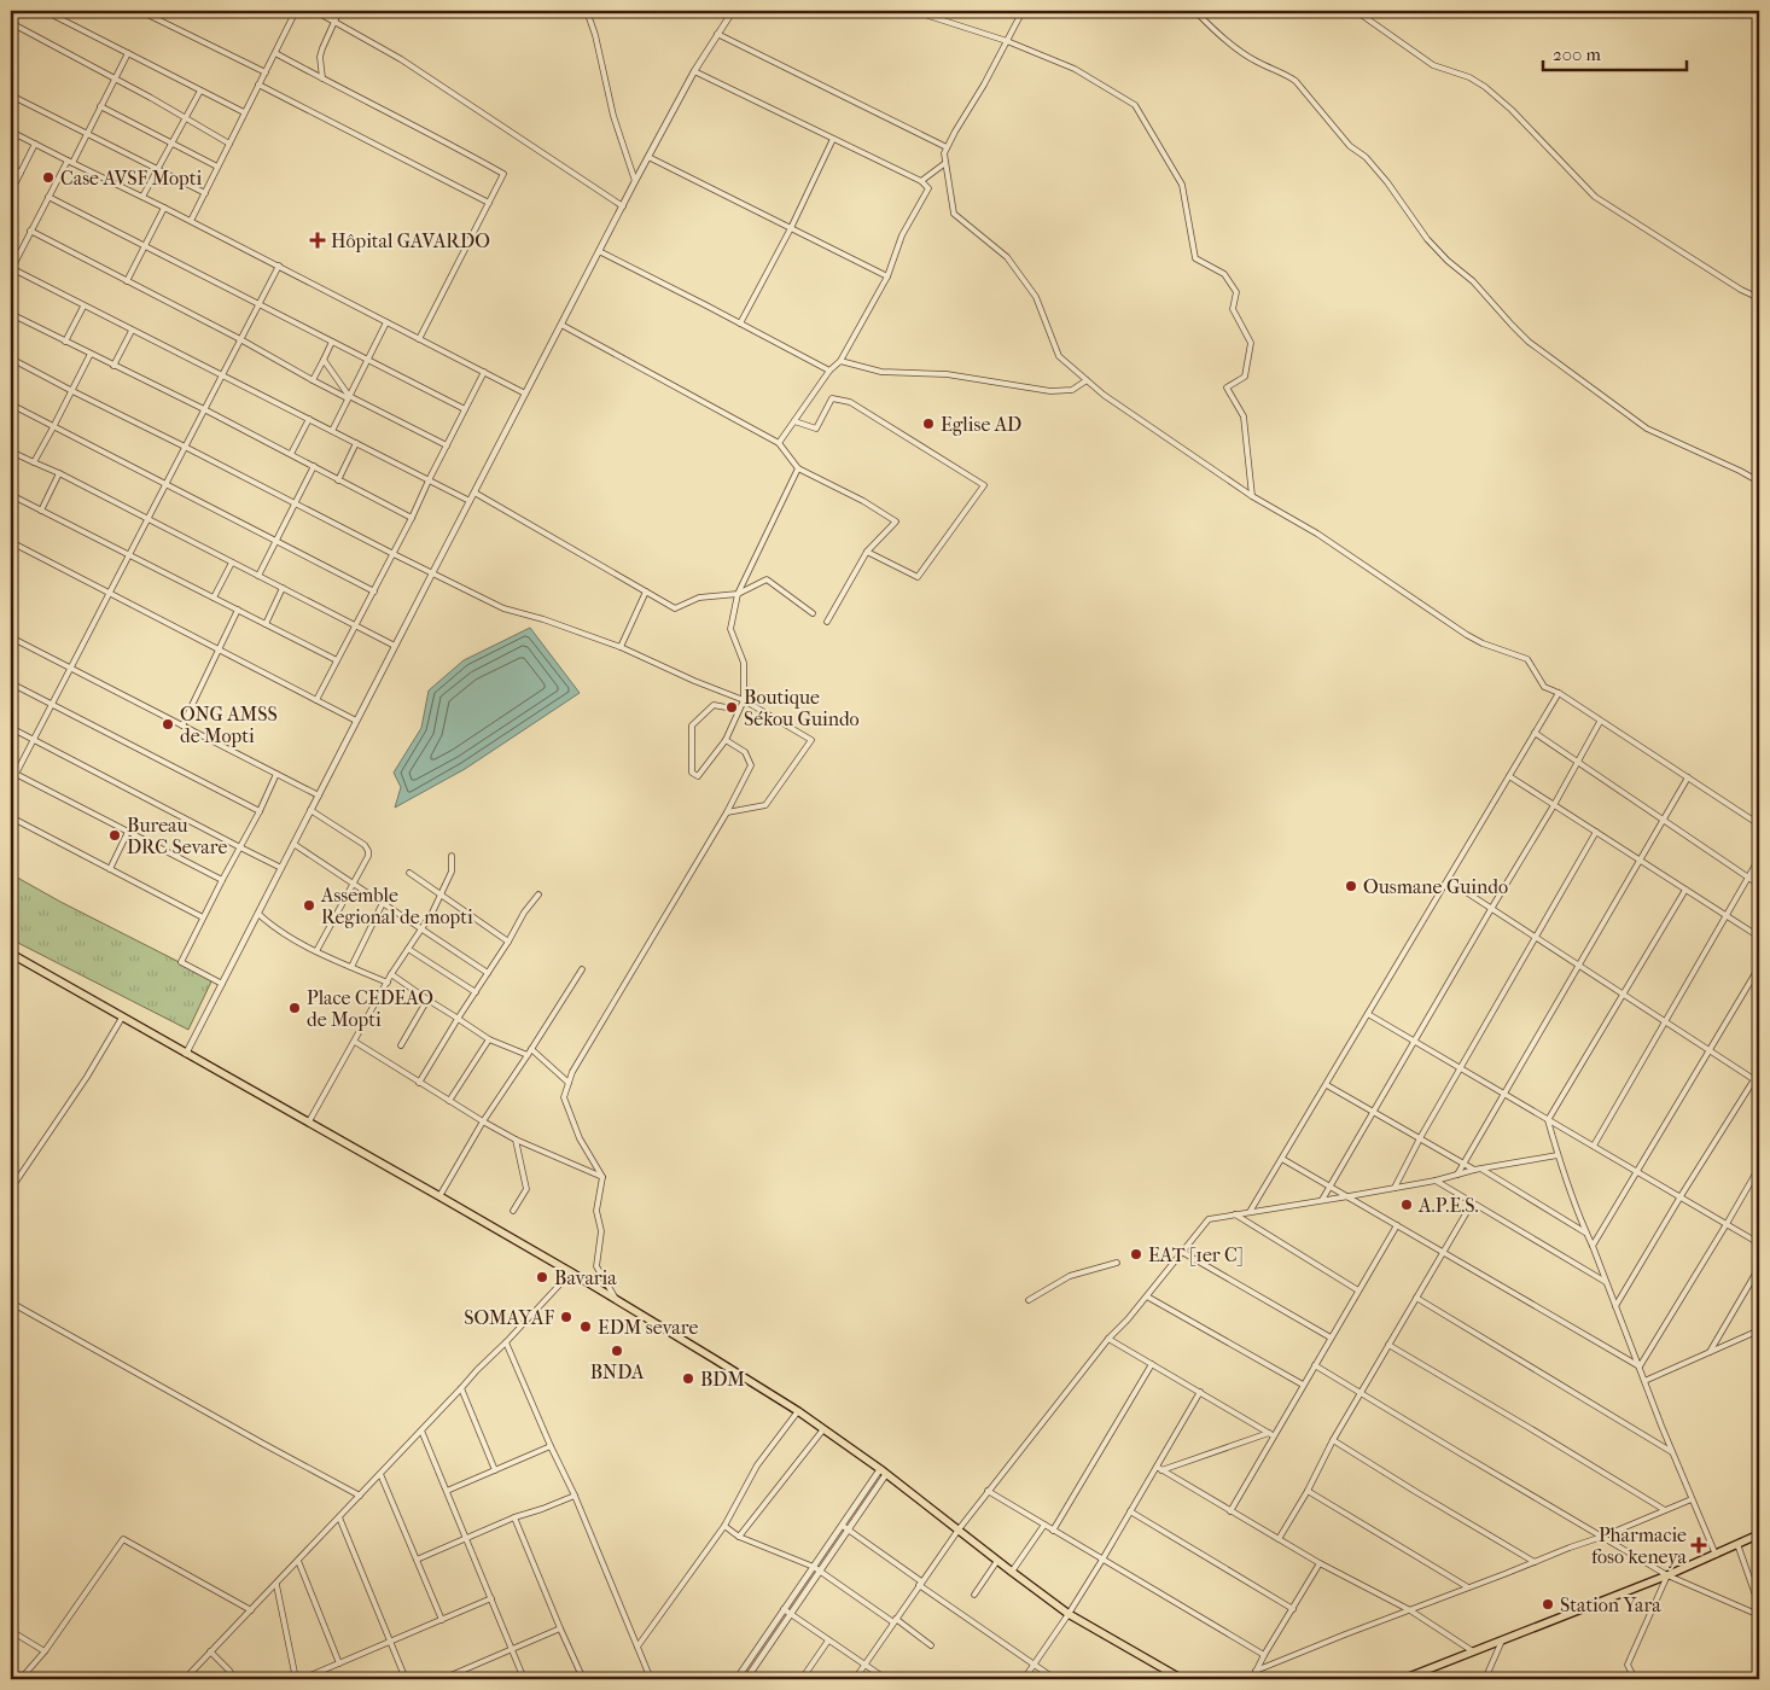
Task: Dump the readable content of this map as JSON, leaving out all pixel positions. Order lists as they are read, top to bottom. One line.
{"places":{"other":["Case AVSF Mopti","Eglise AD","Boutique Sékou Guindo","ONG AMSS de Mopti","Bureau DRC Sevare","Ousmane Guindo","Assemble Regional de mopti","Place CEDEAO de Mopti","A.P.E.S.","EAT [1er C]","Bavaria","SOMAYAF","EDM sevare","BNDA","BDM","Station Yara"],"health":["Hôpital GAVARDO","Pharmacie foso keneya"]},"scale_bar":"200 m"}
